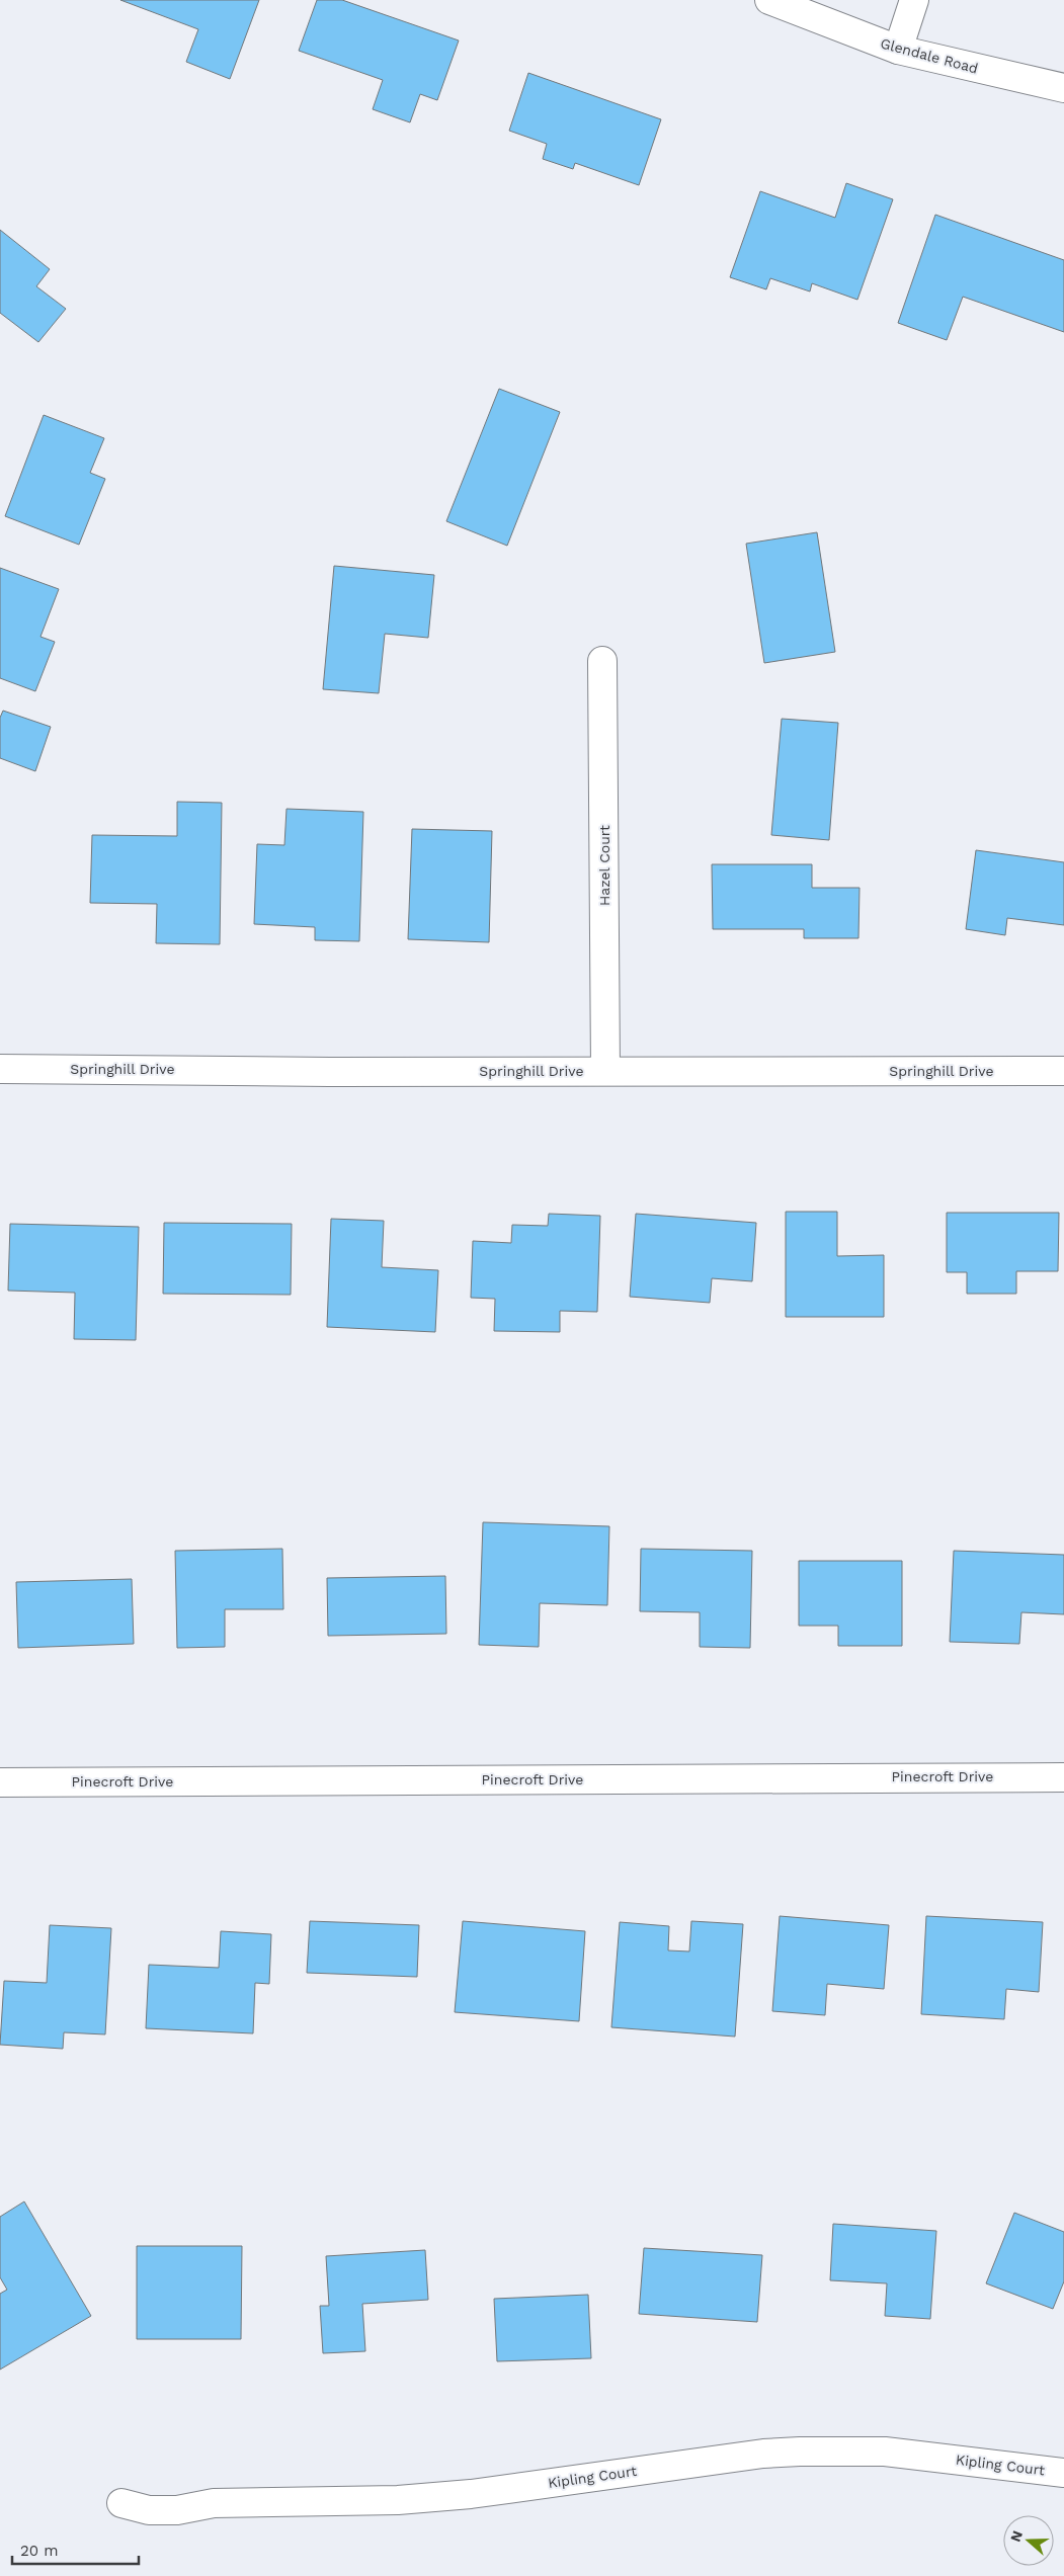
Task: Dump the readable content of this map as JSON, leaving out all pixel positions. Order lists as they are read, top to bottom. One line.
{"streets":{"street":["Glendale Road","Hazel Court","Springhill Drive","Pinecroft Drive","Kipling Court"]},"crossings":[["Hazel Court","Springhill Drive"]],"scale_bar":"20 m","north":"left"}
